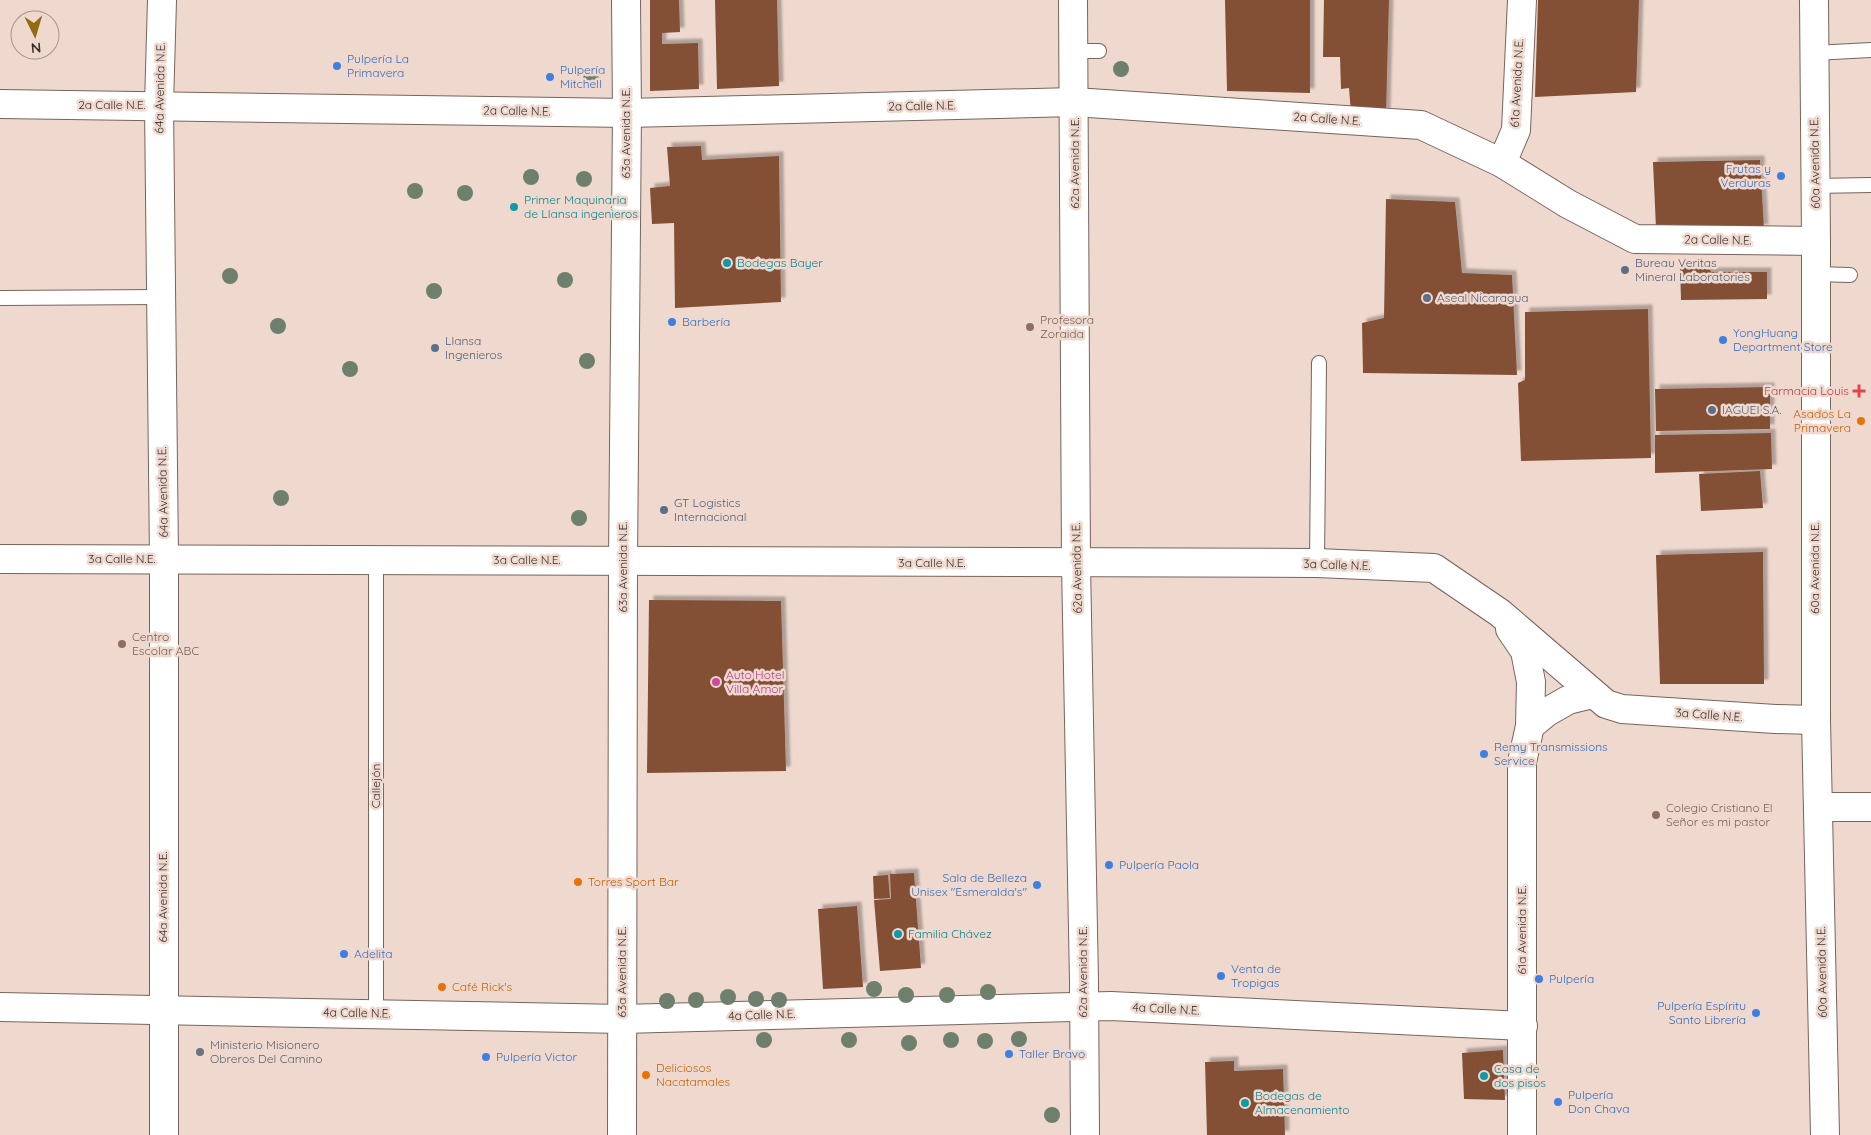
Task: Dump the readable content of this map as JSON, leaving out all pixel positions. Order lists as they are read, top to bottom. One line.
{"streets":{"street":["61a Avenida N.E.","64a Avenida N.E.","2a Calle N.E.","63a Avenida N.E.","62a Avenida N.E.","60a Avenida N.E.","3a Calle N.E.","4a Calle N.E."],"lane":["Callejón"]},"crossings":[["61a Avenida N.E.","2a Calle N.E."],["61a Avenida N.E.","3a Calle N.E."],["61a Avenida N.E.","4a Calle N.E."],["64a Avenida N.E.","2a Calle N.E."],["64a Avenida N.E.","3a Calle N.E."],["64a Avenida N.E.","4a Calle N.E."],["2a Calle N.E.","63a Avenida N.E."],["2a Calle N.E.","62a Avenida N.E."],["2a Calle N.E.","60a Avenida N.E."],["63a Avenida N.E.","3a Calle N.E."],["63a Avenida N.E.","4a Calle N.E."],["62a Avenida N.E.","3a Calle N.E."],["62a Avenida N.E.","4a Calle N.E."],["60a Avenida N.E.","3a Calle N.E."],["3a Calle N.E.","Callejón"],["Callejón","4a Calle N.E."]],"places":{"other":["Pulpería La Primavera","Pulpería Mitchell","Frutas y Verduras","Primer Maquinaria de Llansa ingenieros","Bodegas Bayer","Bureau Veritas Mineral Laboratories","Aseal Nicaragua","Barbería","Profesora Zoraida","YongHuang Department Store","Llansa Ingenieros","IAGUEI S.A.","Asados La Primavera","GT Logistics Internacional","Centro Escolar ABC","Auto Hotel Villa Amor","Remy Transmissions Service","Colegio Cristiano El Señor es mi pastor","Pulpería Paola","Torres Sport Bar","Sala de Belleza Unisex \"Esmeralda's\"","Familia Chávez","Adelita","Venta de Tropigas","Pulpería","Café Rick's","Pulpería Espíritu Santo Librería","Ministerio Misionero Obreros Del Camino","Taller Bravo","Pulpería Victor","Deliciosos Nacatamales","Casa de dos pisos","Pulpería Don Chava","Bodegas de Almacenamiento"],"health":["Farmacia Louis"]},"north":"bottom"}
